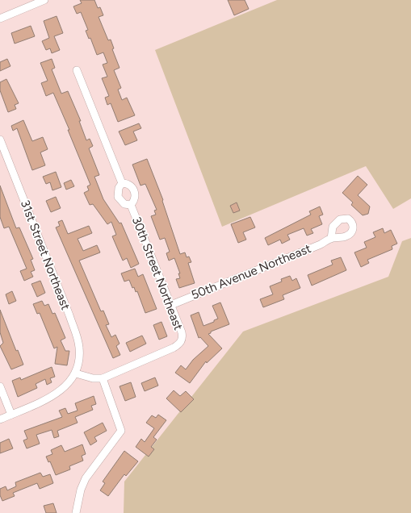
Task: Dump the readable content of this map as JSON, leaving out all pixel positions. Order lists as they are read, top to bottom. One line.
{"streets":{"street":["31st Street Northeast","50th Avenue Northeast","30th Street Northeast"]},"crossings":[["50th Avenue Northeast","30th Street Northeast"]]}
